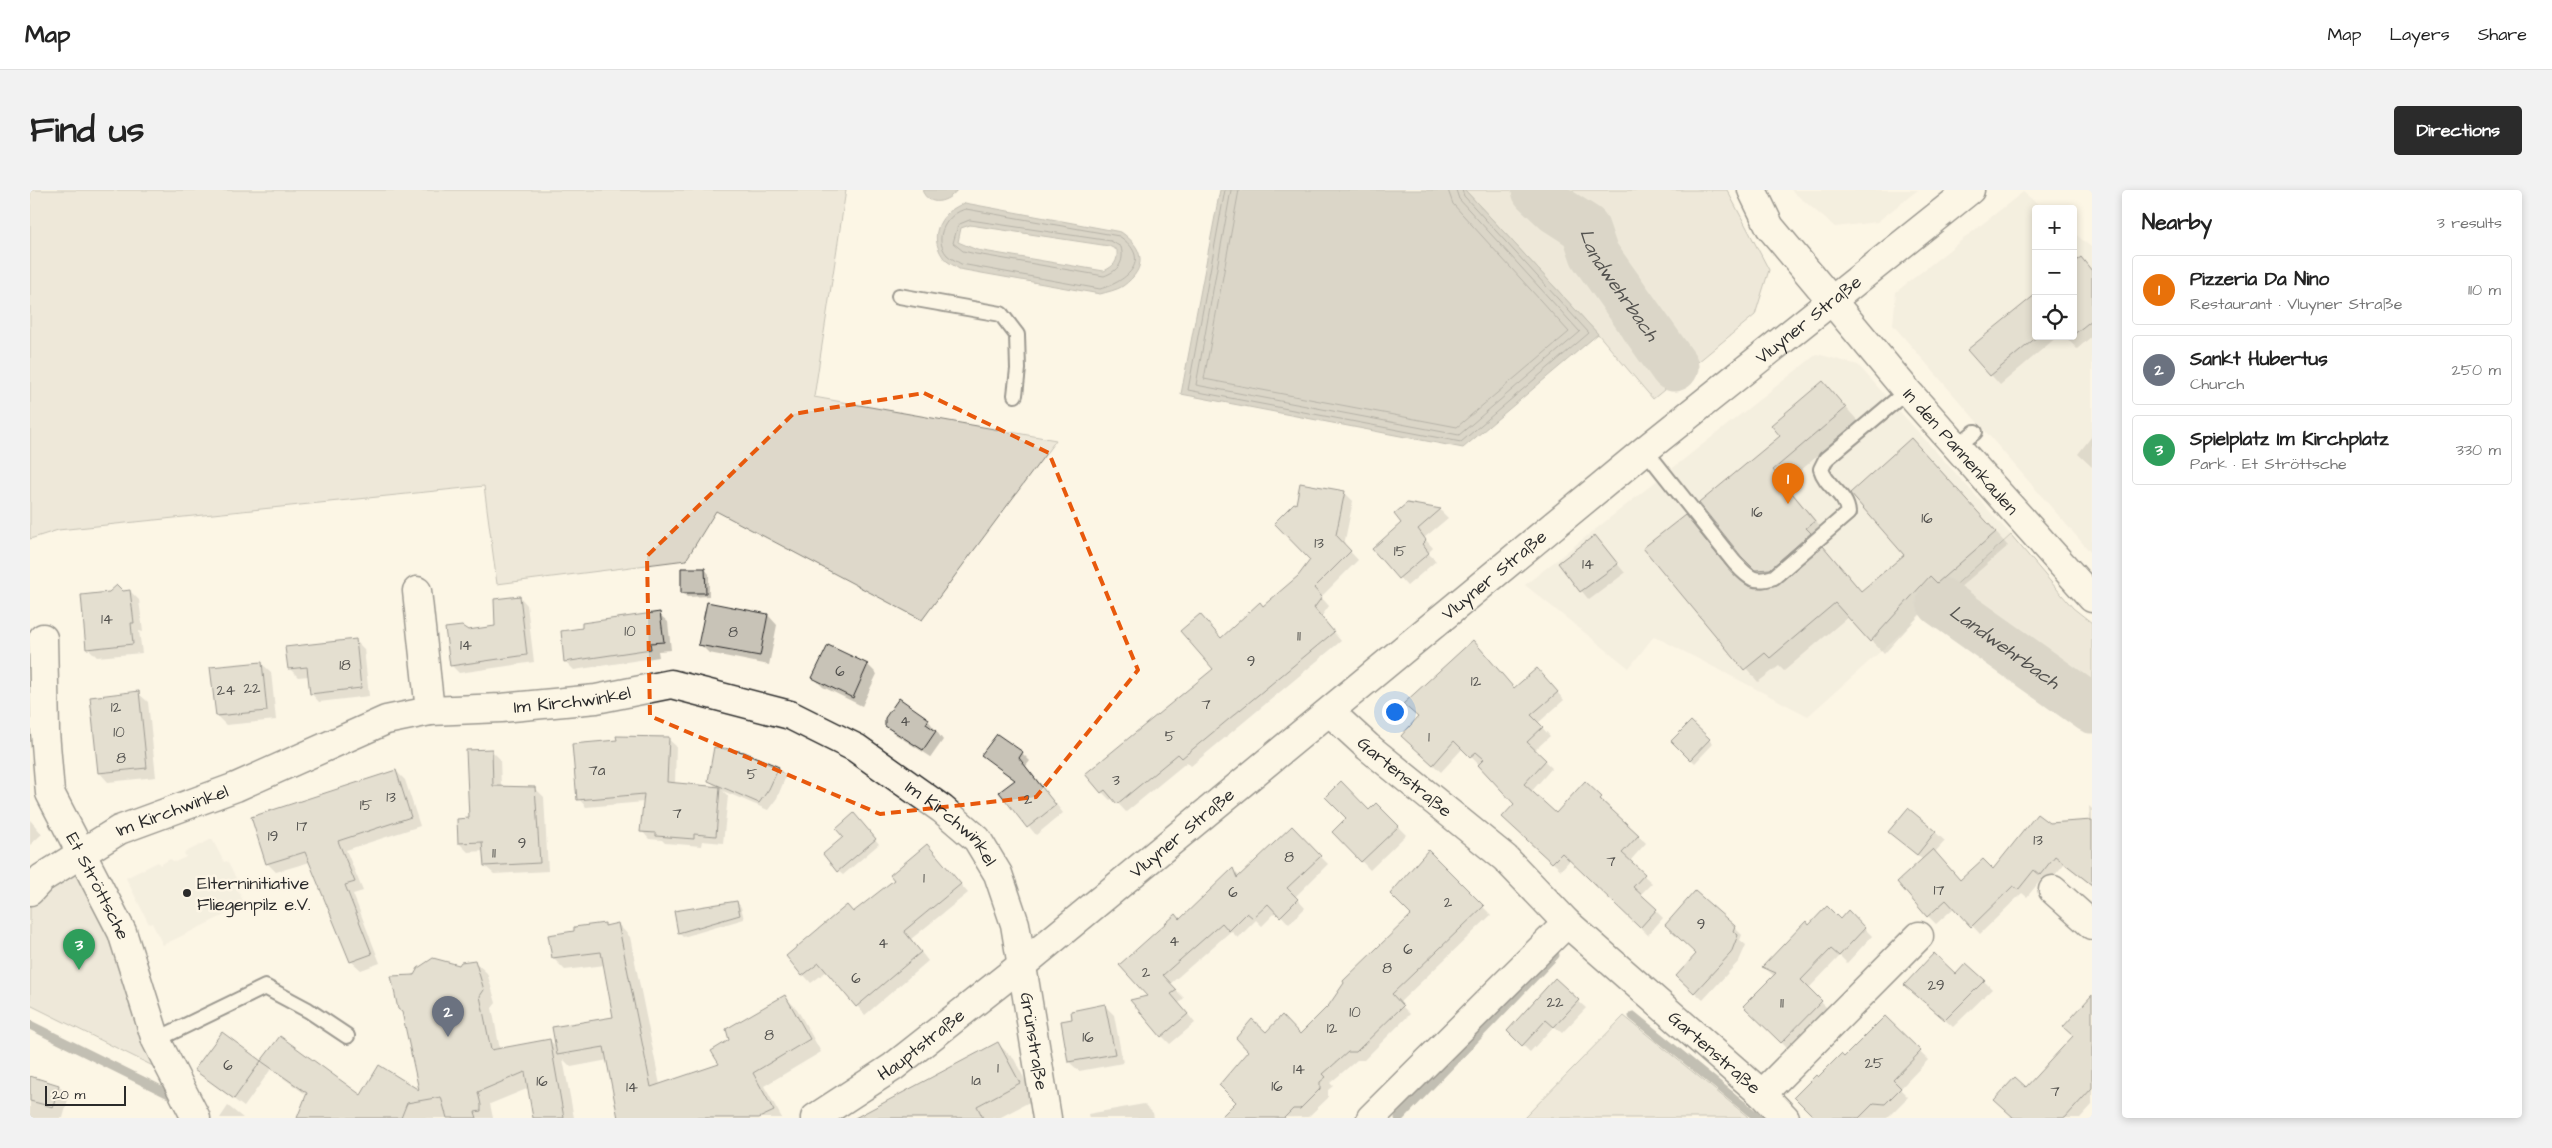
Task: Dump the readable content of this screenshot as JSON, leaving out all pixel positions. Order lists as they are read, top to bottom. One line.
{"streets":{"street":["Vluyner Straße","In den Pannenkaulen","Im Kirchwinkel","Gartenstraße","Et Ströttsche","Grünstraße","Hauptstraße"]},"crossings":[["Vluyner Straße","In den Pannenkaulen"],["Vluyner Straße","Im Kirchwinkel"],["Vluyner Straße","Gartenstraße"],["Vluyner Straße","Grünstraße"],["Vluyner Straße","Hauptstraße"],["Im Kirchwinkel","Et Ströttsche"],["Im Kirchwinkel","Grünstraße"],["Im Kirchwinkel","Hauptstraße"],["Grünstraße","Hauptstraße"]],"water":["Landwehrbach"],"places":["Elterninitiative Fliegenpilz e.V."],"house_numbers":["16","16","13","15","14","14","10","8","11","14","9","18","6","12","22","24","7","12","4","10","5","1","8","7a","5","3","13","2","15","7","17","19","13","9","11","8","7","1","17","6","2","9","4","4","6","8","2","6","29","22","11","10","12","8","16","25","6","1","14","1a","16","16","14","7"],"scale_bar":"20 m","page":{"header":"Map","nav":["Map","Layers","Share"],"title":"Find us","buttons":"Directions","heading":["Nearby","3 results"],"map_buttons":["+","−"],"list":[{"mark":"1","name":"Pizzeria Da Nino","note":"Restaurant · Vluyner Straße","value":"110 m"},{"mark":"2","name":"Sankt Hubertus","note":"Church","value":"250 m"},{"mark":"3","name":"Spielplatz Im Kirchplatz","note":"Park · Et Ströttsche","value":"330 m"}],"pins":["1","3","2"],"scale":"20 m"}}
